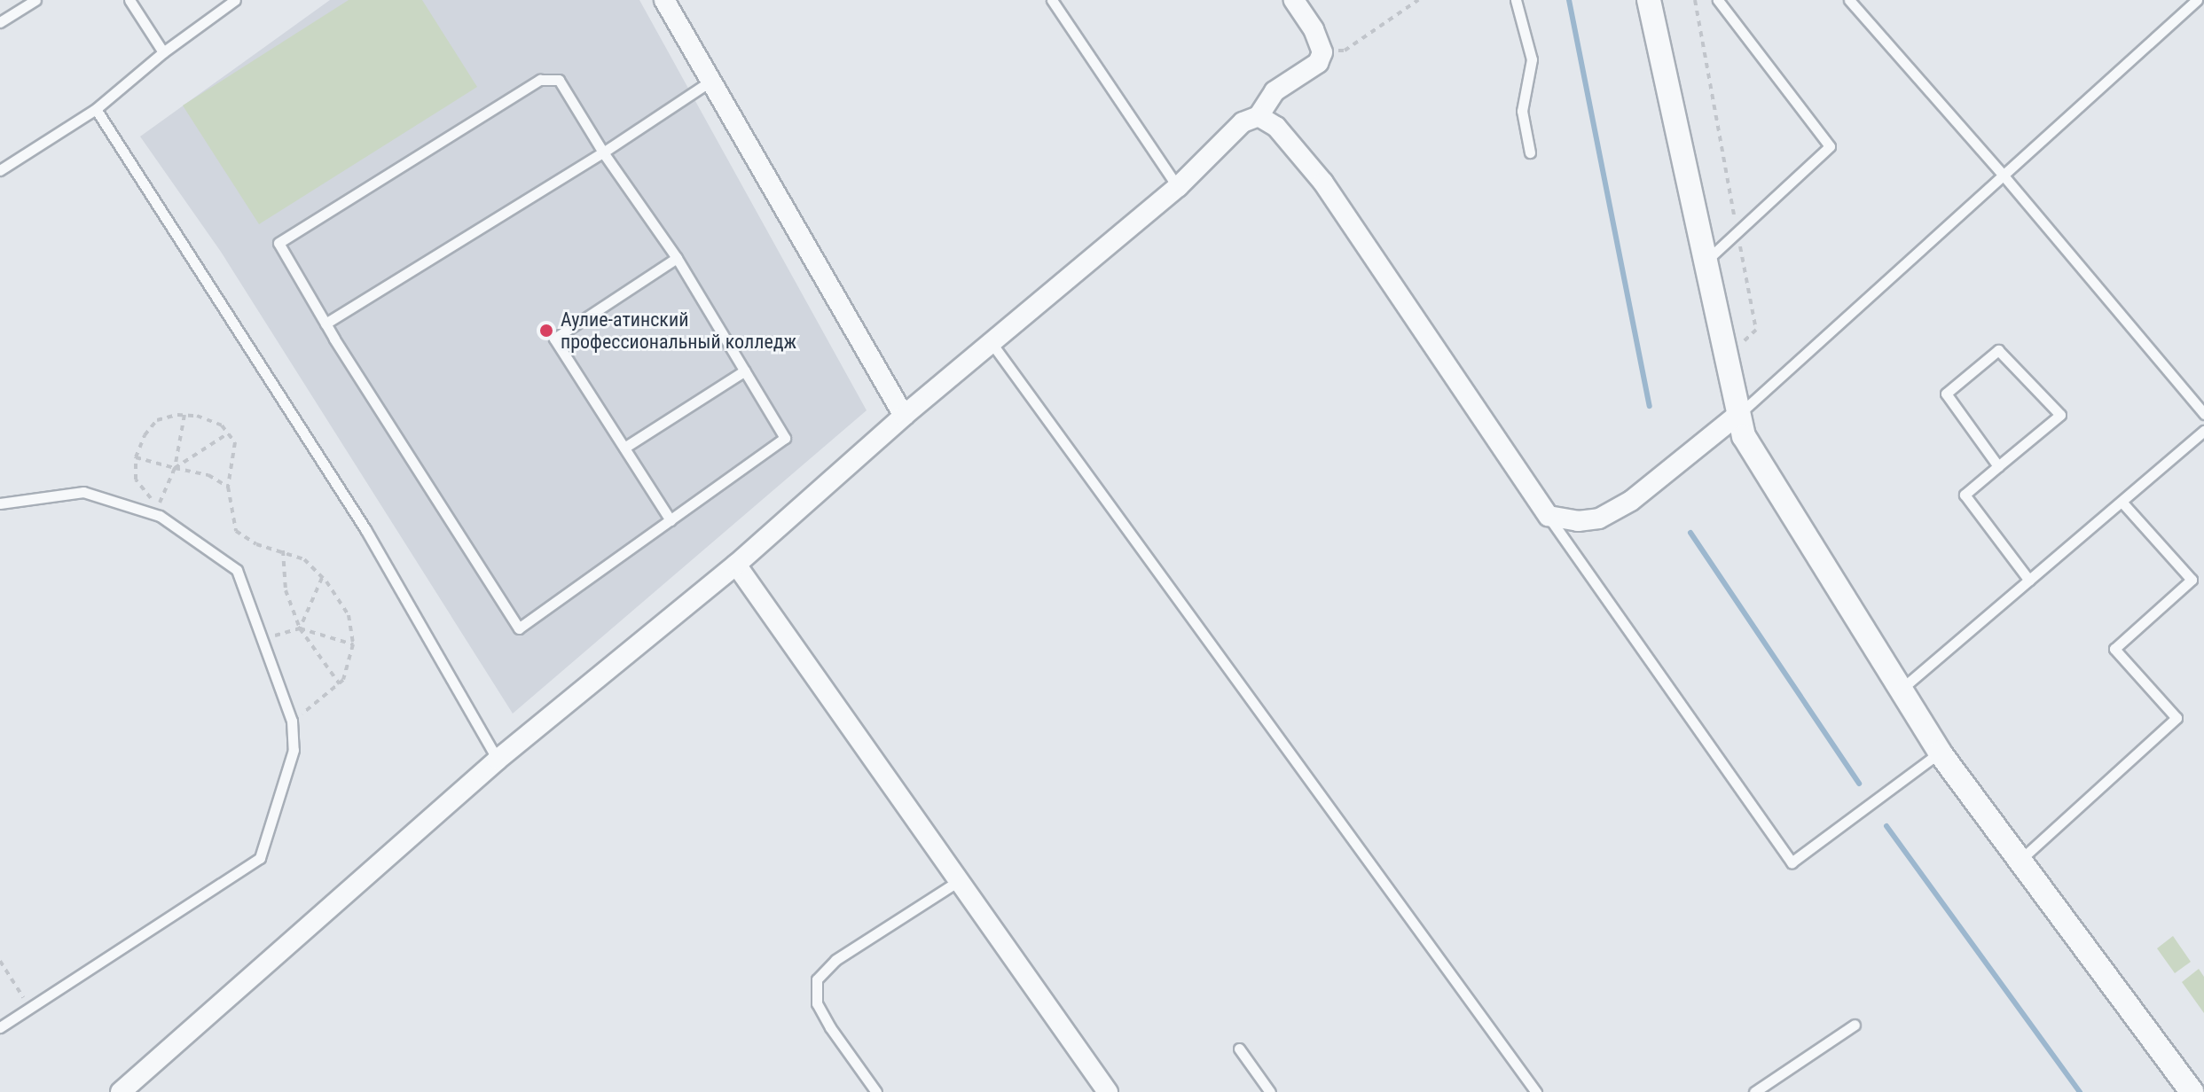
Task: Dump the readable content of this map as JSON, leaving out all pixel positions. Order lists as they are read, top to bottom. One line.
{"places":["Аулие-атинский профессиональный колледж"]}
